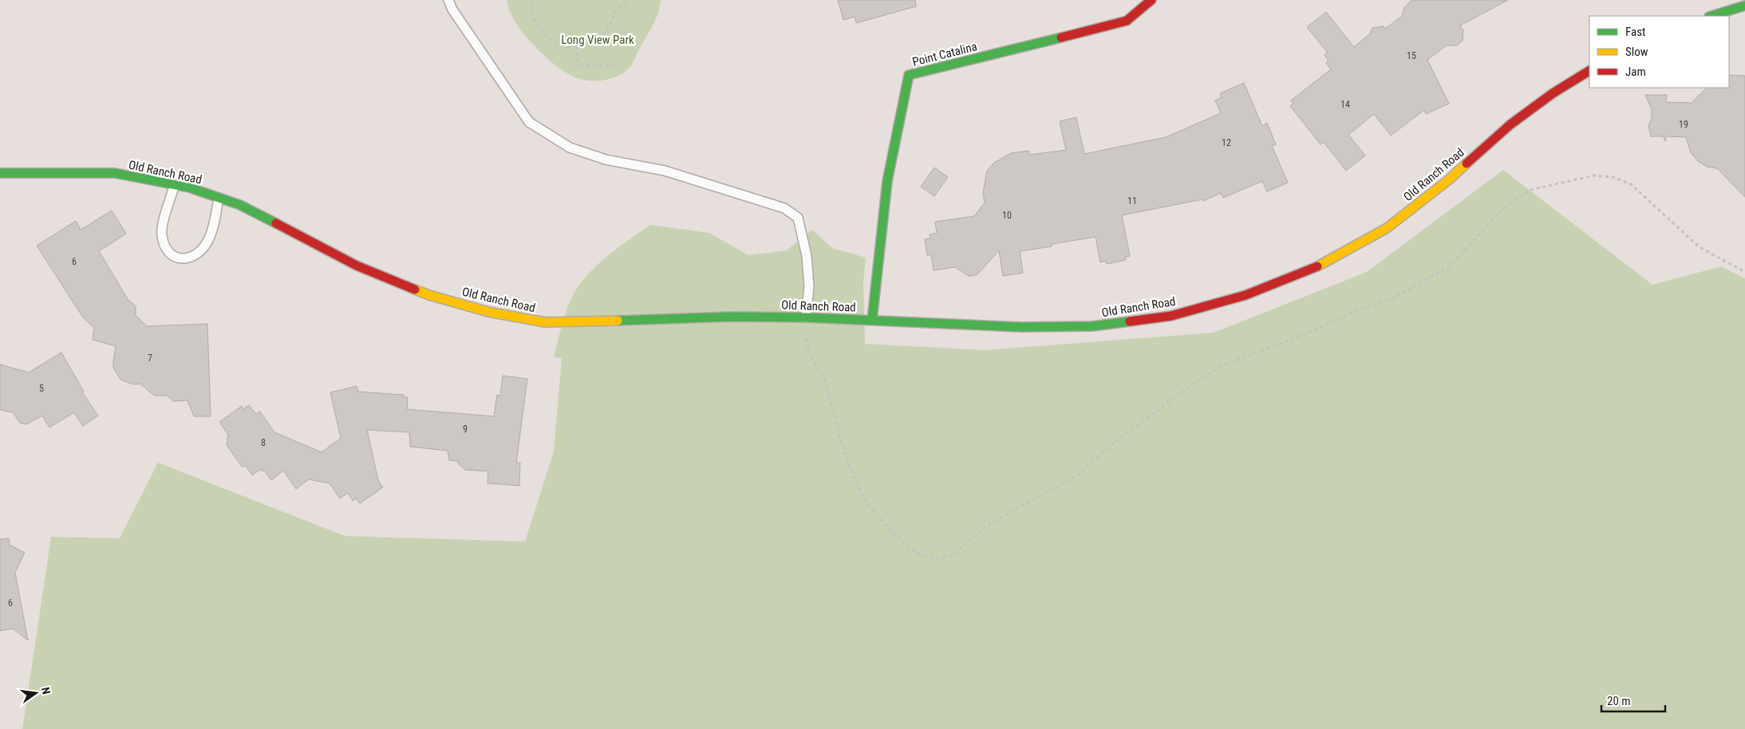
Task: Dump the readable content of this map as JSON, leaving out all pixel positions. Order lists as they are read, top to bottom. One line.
{"streets":{"street":["Point Catalina","Old Ranch Road"]},"crossings":[["Point Catalina","Old Ranch Road"]],"parks":["Long View Park"],"house_numbers":["15","14","19","12","11","10","6","7","5","9","8","6"],"legend":["Fast","Slow","Jam"],"scale_bar":"20 m","north":"right"}
